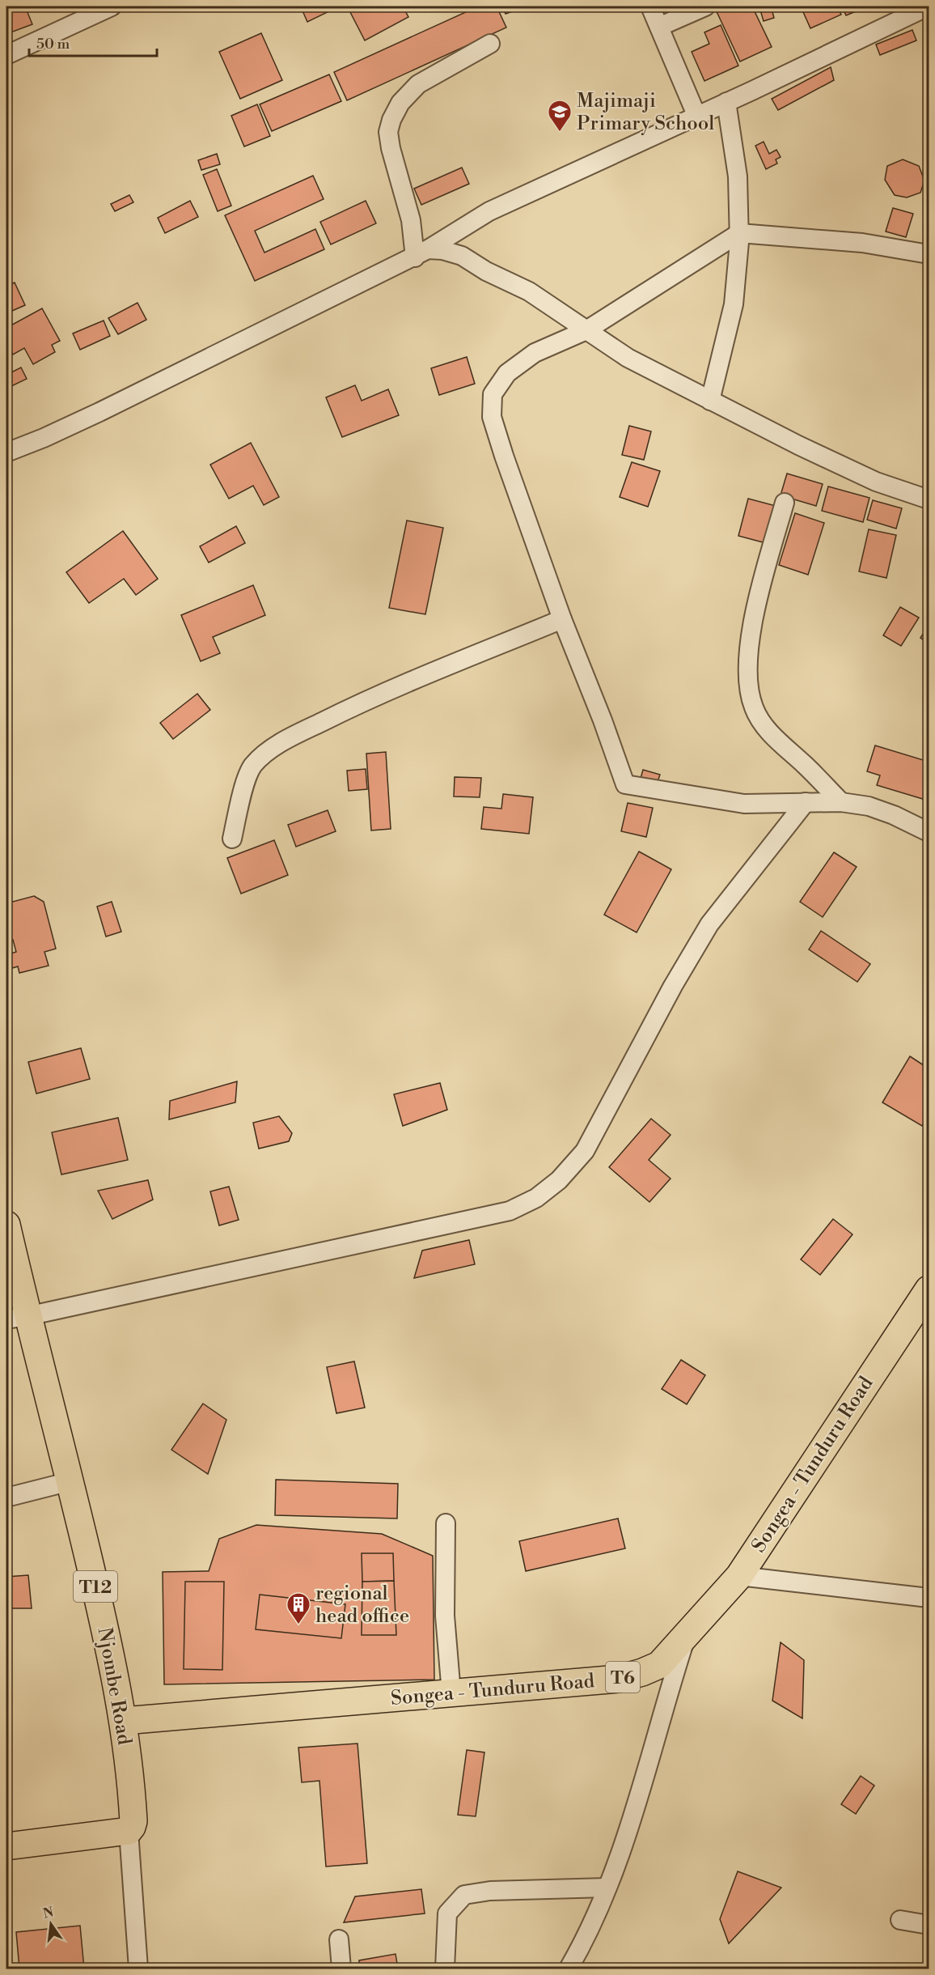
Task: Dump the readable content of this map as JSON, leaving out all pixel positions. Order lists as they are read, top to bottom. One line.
{"streets":{"highway":["Songea - Tunduru Road","T12","T6","Njombe Road"]},"crossings":[["Songea - Tunduru Road","Njombe Road"]],"places":{"school or university":["Majimaji Primary School"],"building":["regional head office"]},"scale_bar":"50 m","north":"top"}
